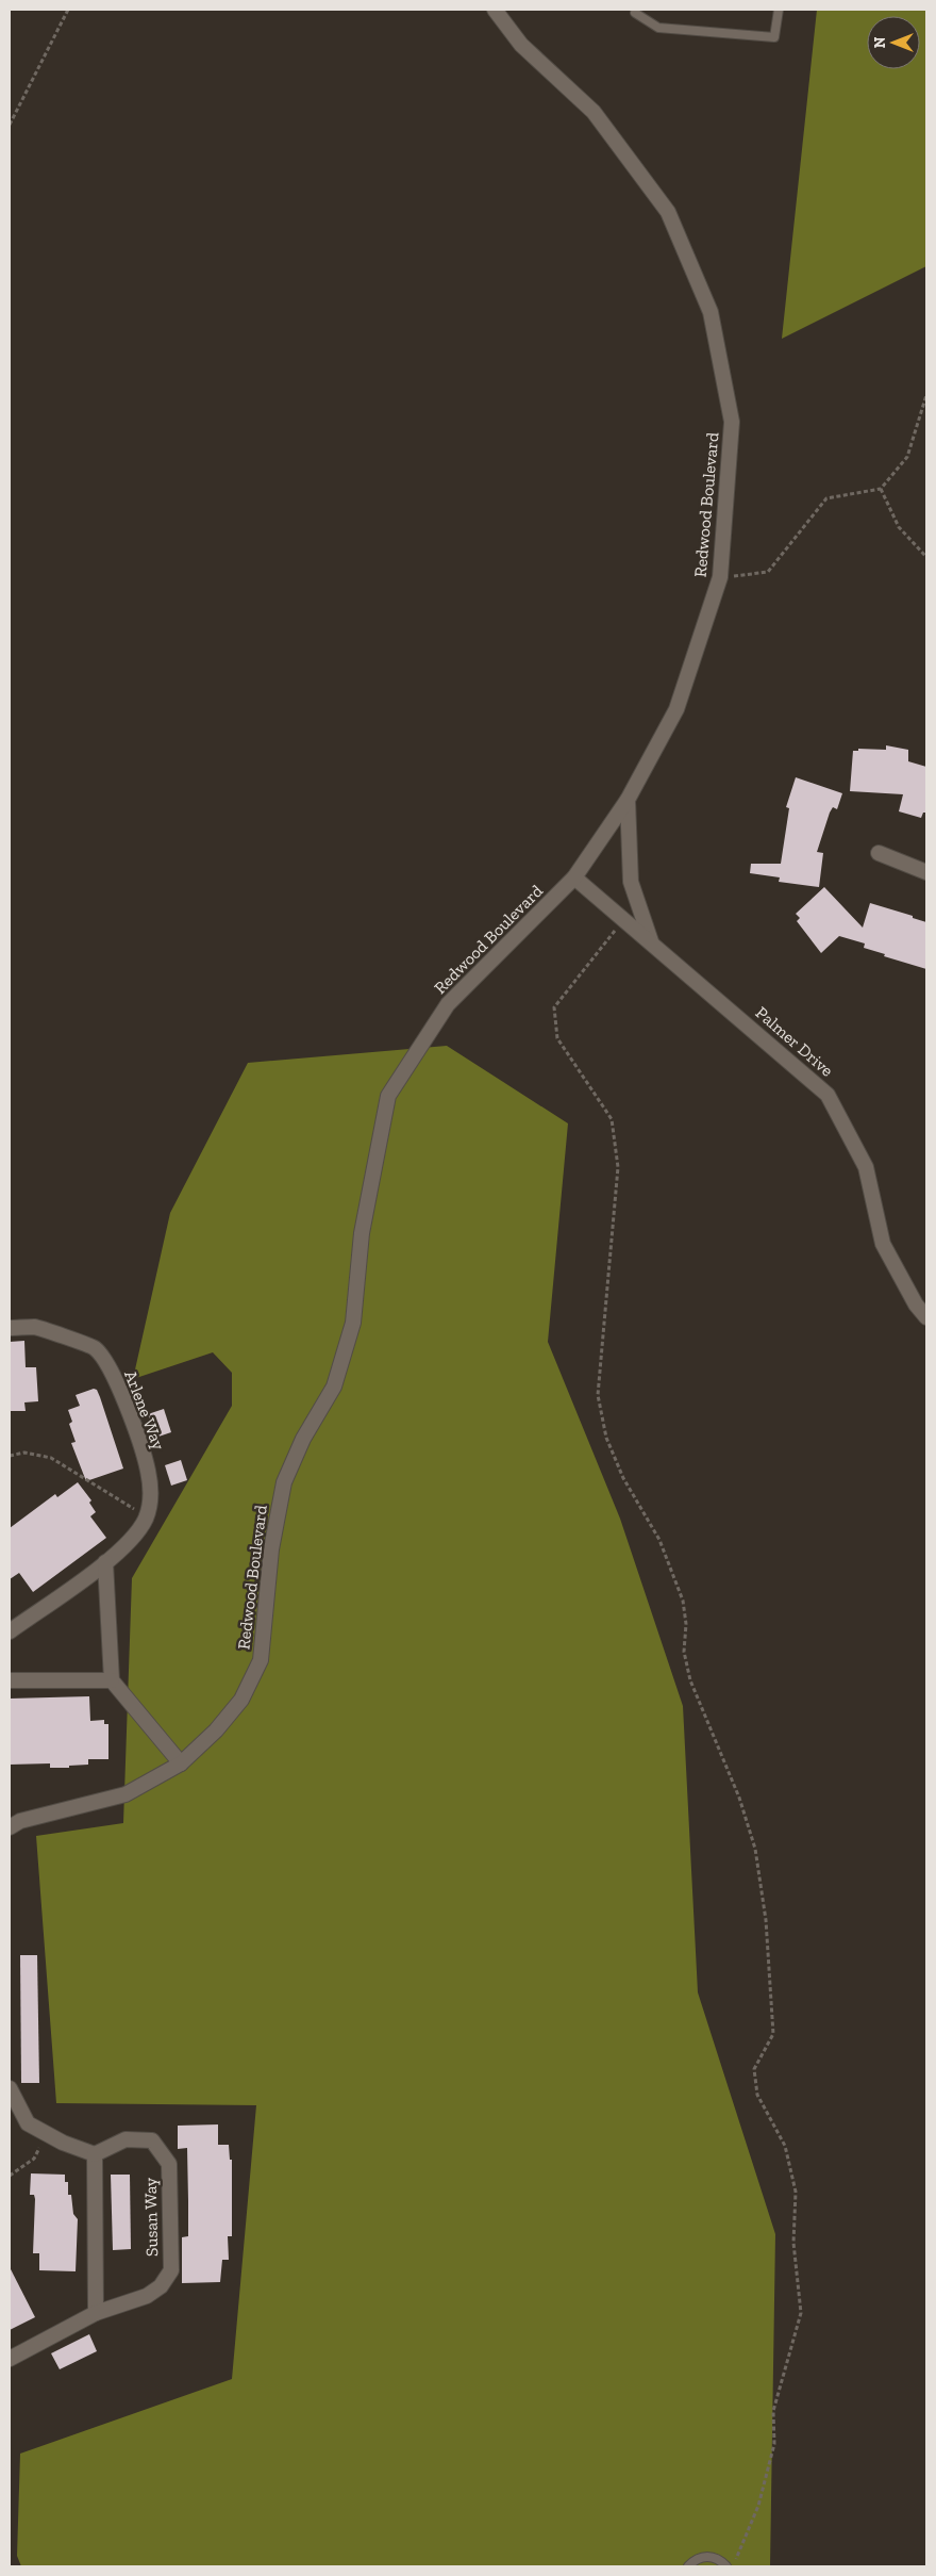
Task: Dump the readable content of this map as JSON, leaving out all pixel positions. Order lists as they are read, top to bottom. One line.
{"streets":{"street":["Redwood Boulevard","Palmer Drive","Arlene Way","Susan Way"]},"crossings":[["Redwood Boulevard","Palmer Drive"]],"north":"left"}
